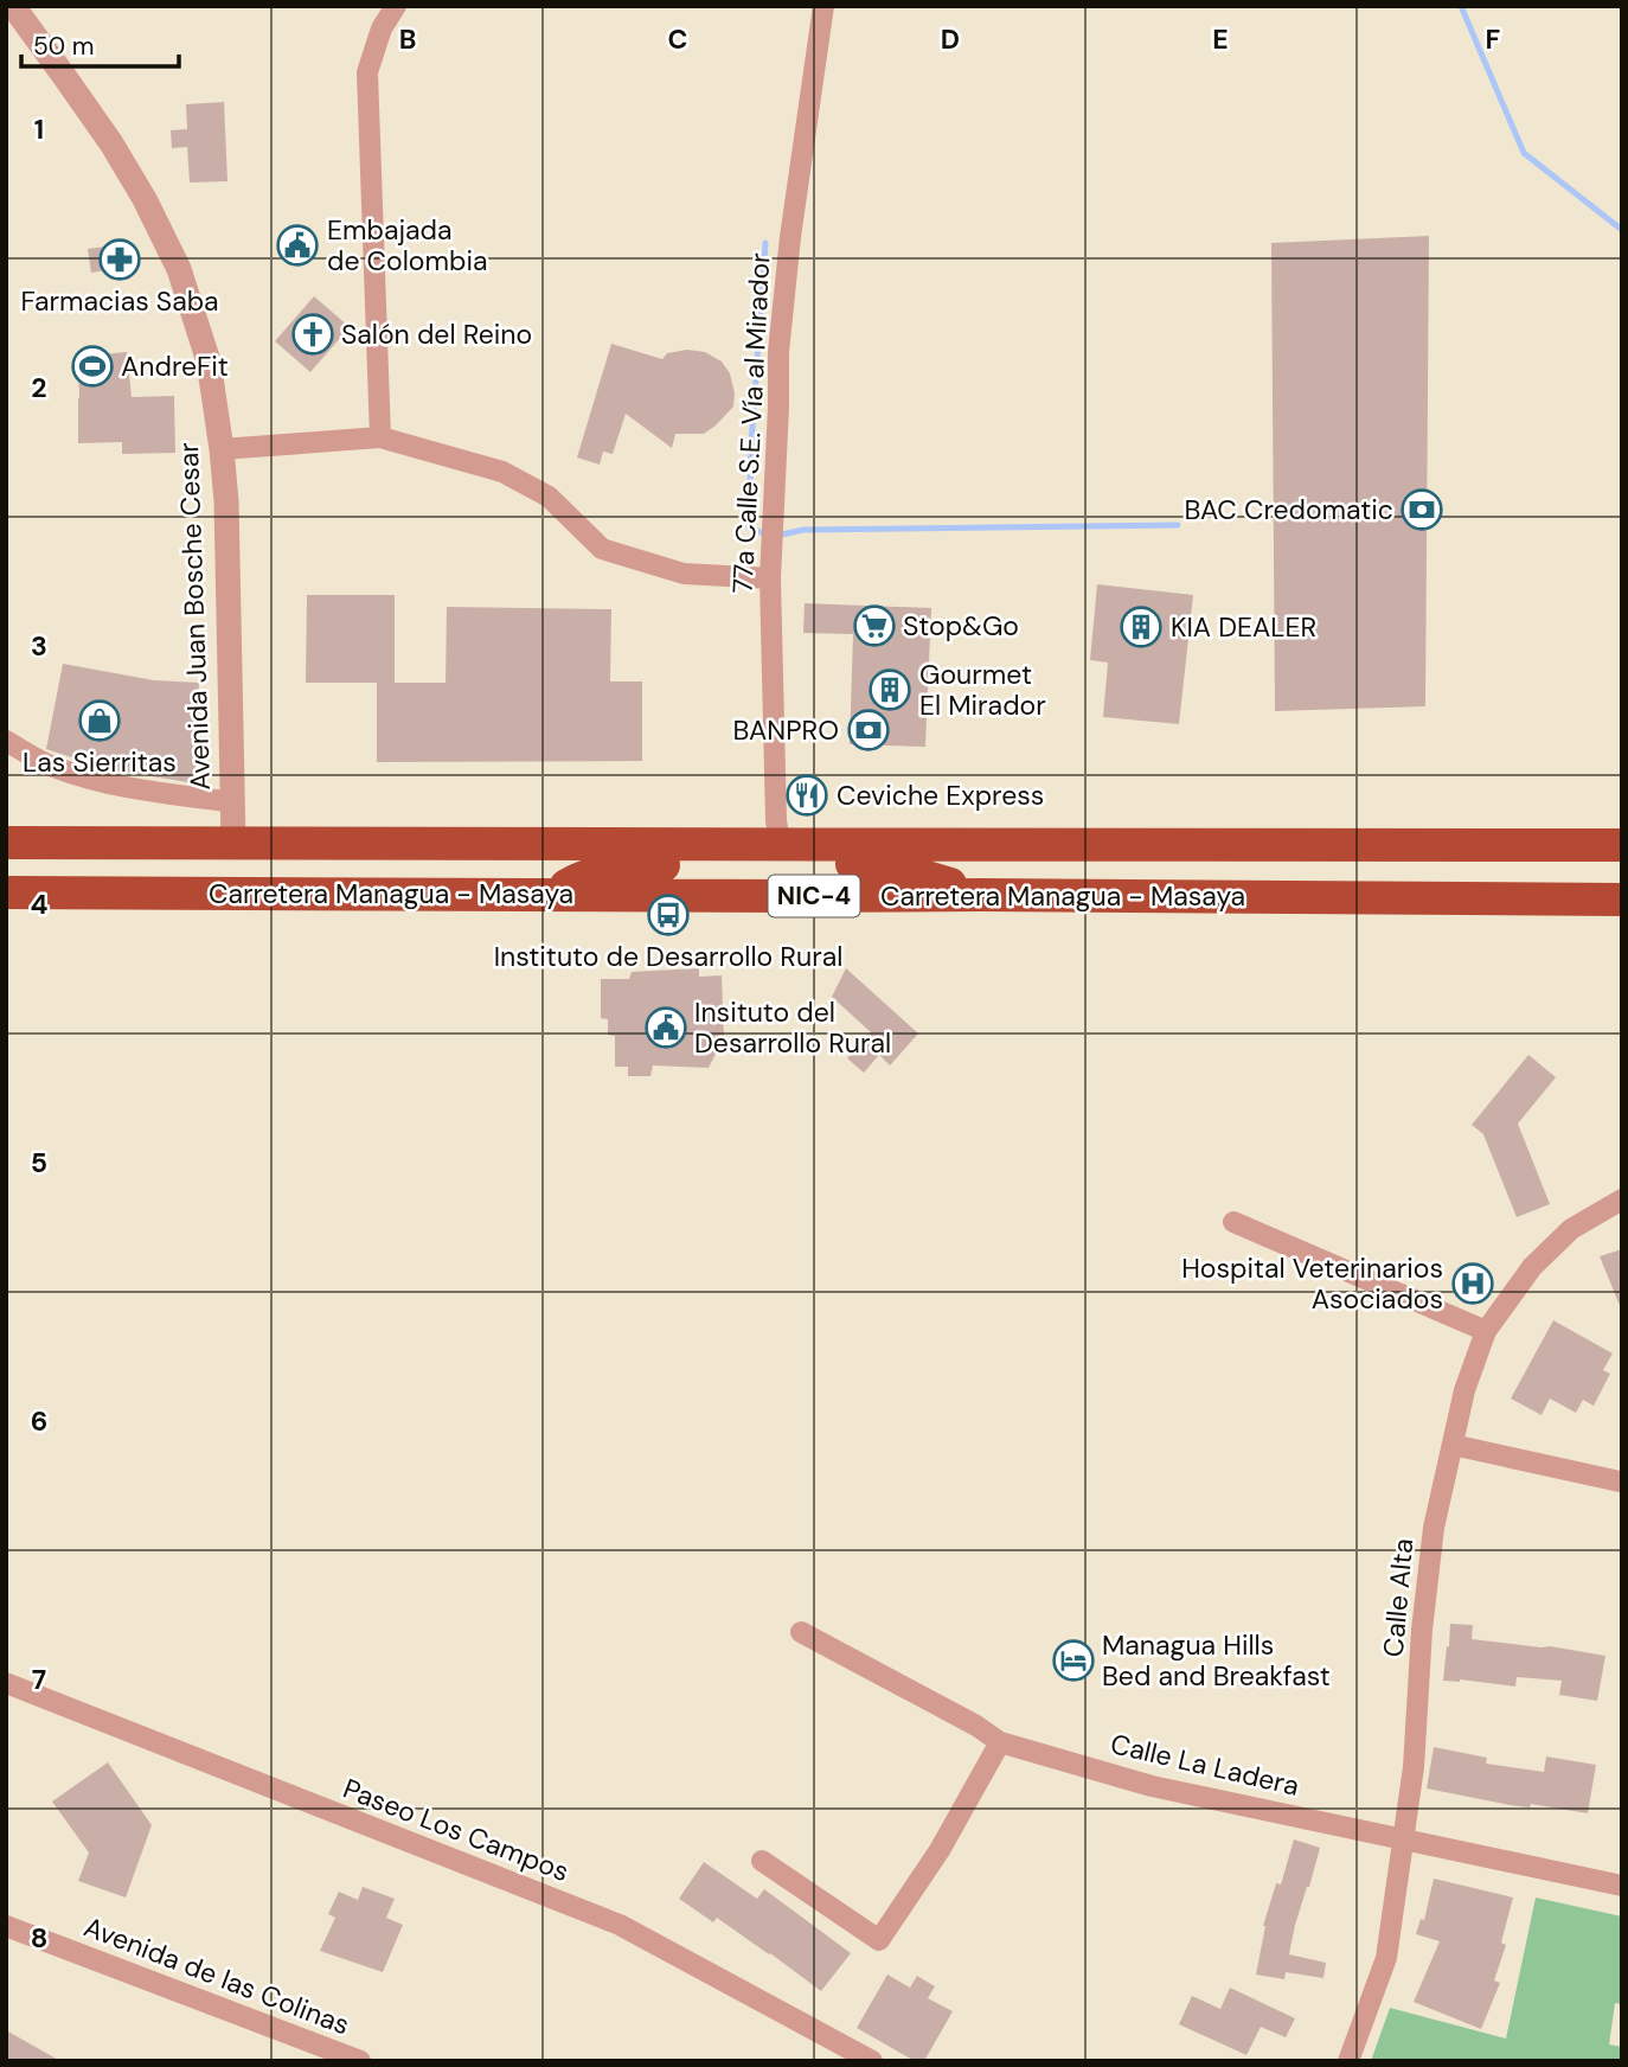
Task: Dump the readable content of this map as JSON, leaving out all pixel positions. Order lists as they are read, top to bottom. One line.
{"streets":{"highway":["Carretera Managua - Masaya","NIC-4"],"street":["77a Calle S.E. Vía al Mirador","Avenida Juan Bosche Cesar","Calle Alta","Calle La Ladera","Paseo Los Campos","Avenida de las Colinas"]},"crossings":[["77a Calle S.E. Vía al Mirador","Carretera Managua - Masaya"],["Avenida Juan Bosche Cesar","Carretera Managua - Masaya"],["Calle Alta","Calle La Ladera"]],"places":{"public building":["Embajada de Colombia","Insituto del Desarrollo Rural"],"pharmacy":["Farmacias Saba"],"church":["Salón del Reino"],"sports":["AndreFit"],"bank":["BAC Credomatic","BANPRO"],"supermarket":["Stop&Go"],"building":["KIA DEALER","Gourmet El Mirador"],"shop":["Las Sierritas"],"restaurant":["Ceviche Express"],"bus stop":["Instituto de Desarrollo Rural"],"hospital":["Hospital Veterinarios Asociados"],"hotel":["Managua Hills Bed and Breakfast"]},"scale_bar":"50 m","grid":{"columns":["B","C","D","E","F"],"rows":["1","2","3","4","5","6","7","8"]}}
